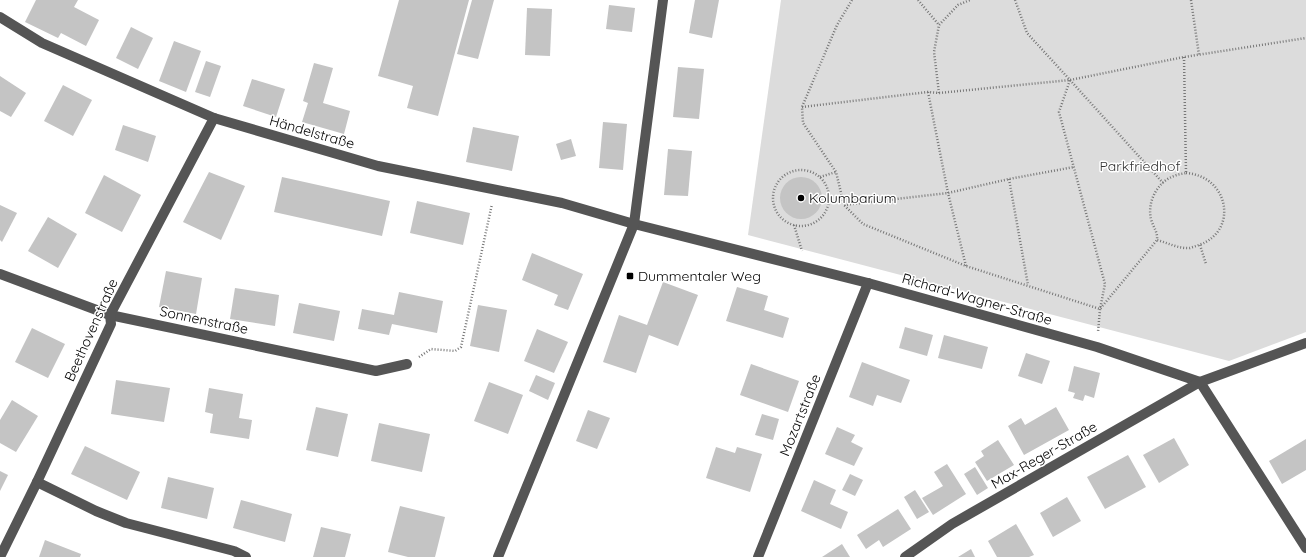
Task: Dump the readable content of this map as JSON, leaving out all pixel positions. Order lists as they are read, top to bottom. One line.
{"streets":{"street":["Händelstraße","Richard-Wagner-Straße","Sonnenstraße","Beethovenstraße","Mozartstraße","Max-Reger-Straße"]},"crossings":[["Händelstraße","Richard-Wagner-Straße"],["Händelstraße","Beethovenstraße"],["Richard-Wagner-Straße","Mozartstraße"],["Richard-Wagner-Straße","Max-Reger-Straße"],["Sonnenstraße","Beethovenstraße"]],"parks":["Parkfriedhof"],"places":{"other":["Kolumbarium"],"transit":["Dummentaler Weg"]}}
